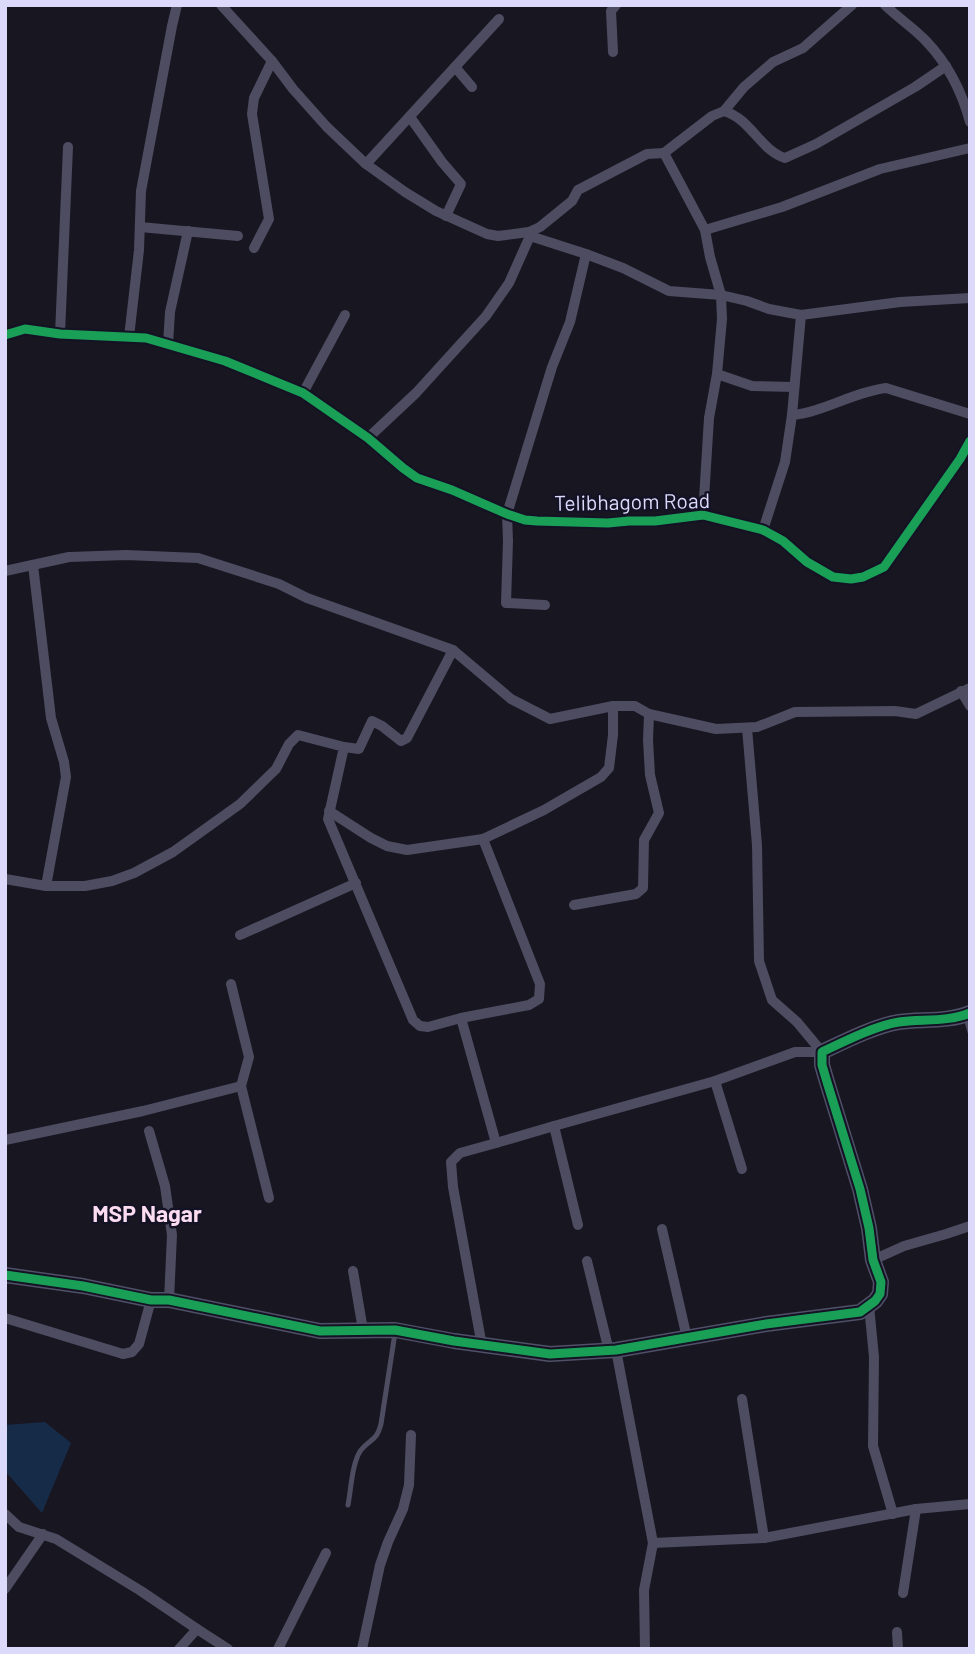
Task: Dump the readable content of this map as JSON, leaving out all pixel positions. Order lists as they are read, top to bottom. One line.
{"streets":{"street":["Telibhagom Road"]},"districts":["MSP Nagar"]}
